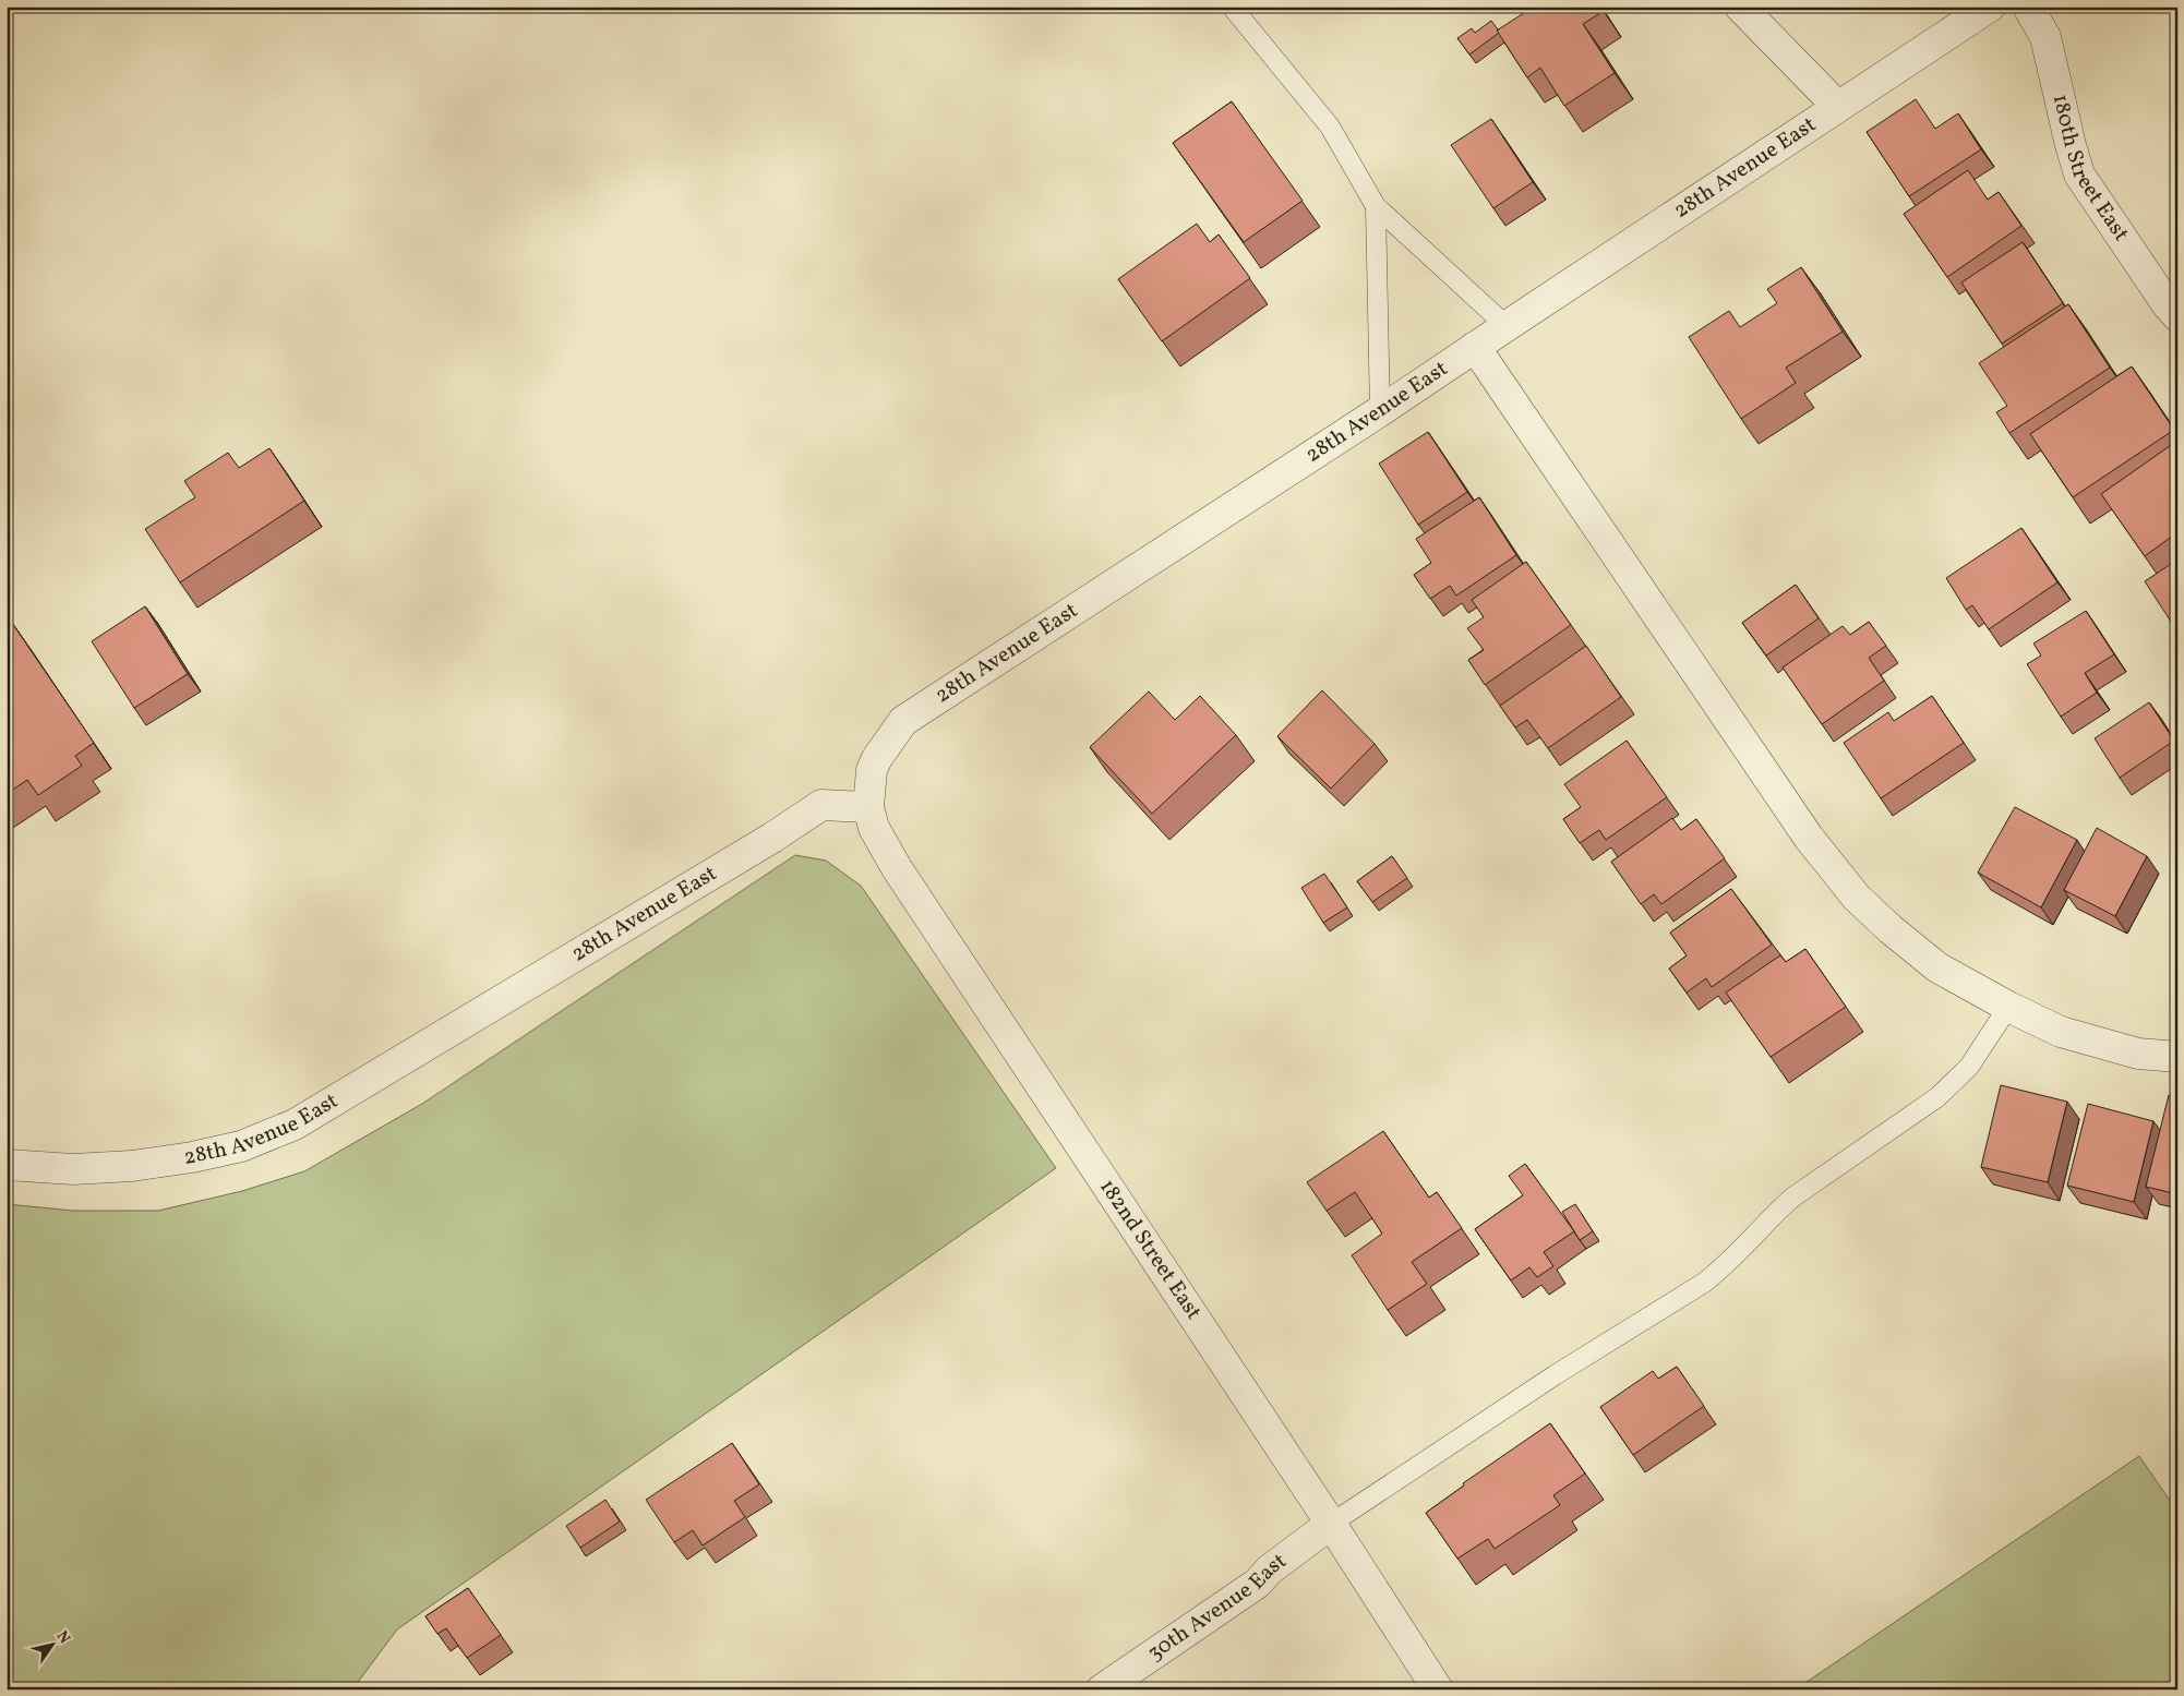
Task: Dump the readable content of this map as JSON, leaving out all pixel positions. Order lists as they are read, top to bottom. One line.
{"streets":{"street":["180th Street East","28th Avenue East","182nd Street East","30th Avenue East"]},"crossings":[["28th Avenue East","182nd Street East"],["182nd Street East","30th Avenue East"]],"north":"top right"}
